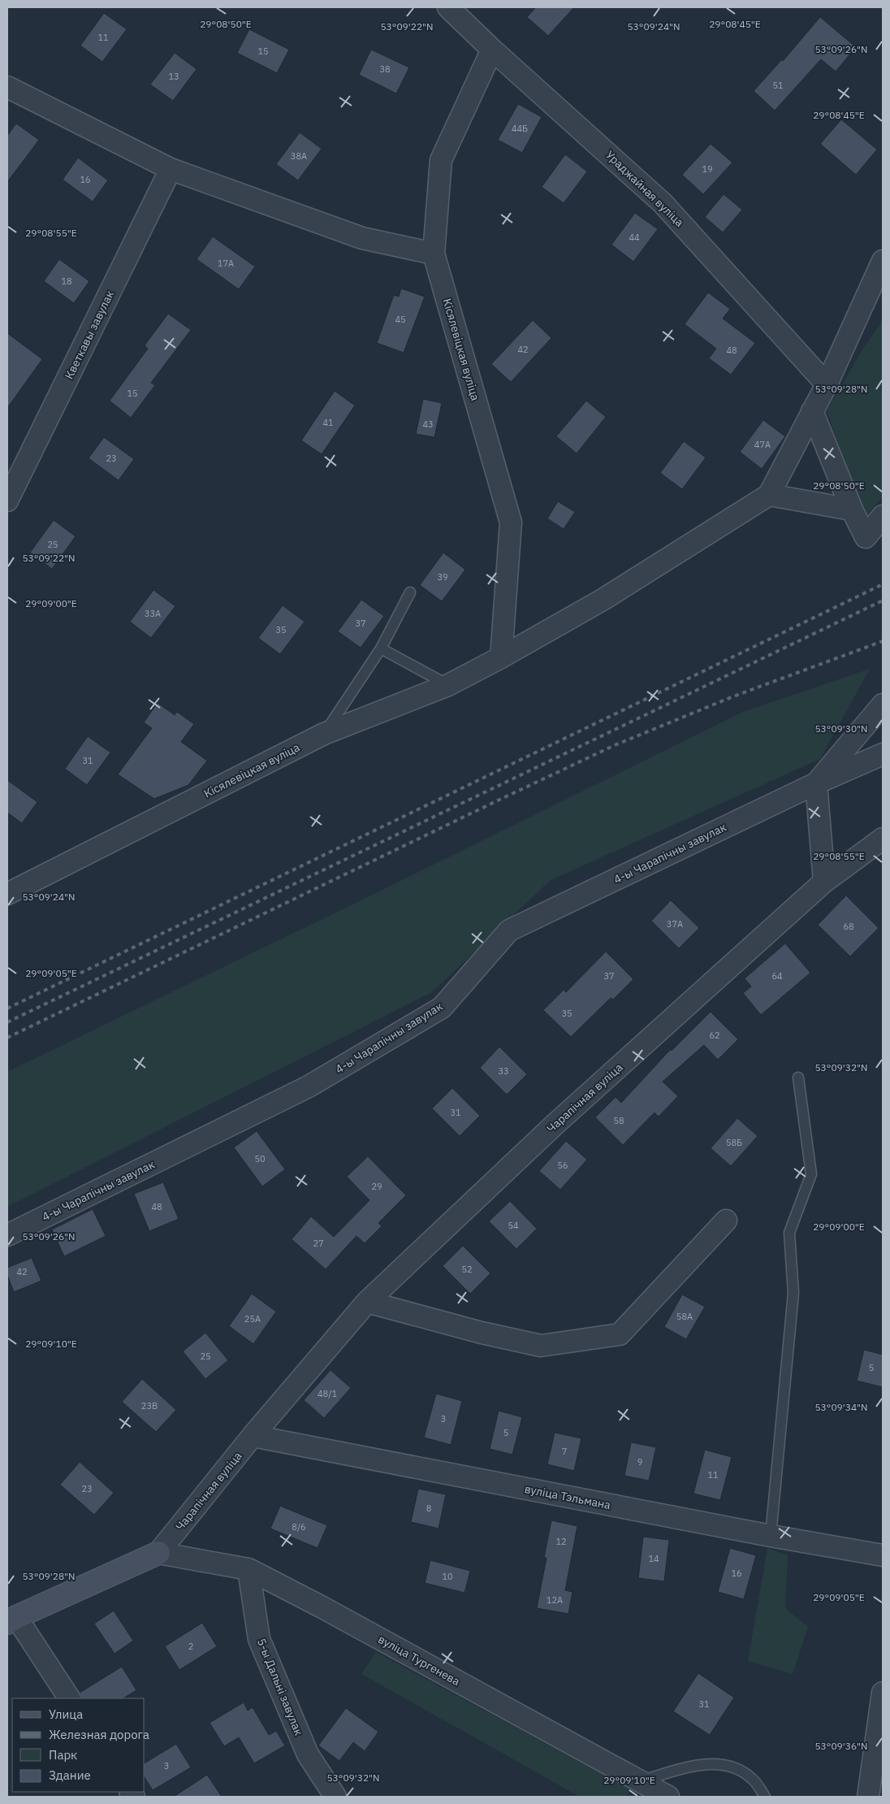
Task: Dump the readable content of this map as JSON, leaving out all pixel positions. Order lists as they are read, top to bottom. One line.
{"streets":{"street":["Ураджайная вуліца","Кветкавы завулак","Кісялевіцкая вуліца","4-ы Чарапічны завулак","Чарапічная вуліца","вуліца Тэльмана","вуліца Тургенева","5-ы Дальні завулак"]},"crossings":[["Ураджайная вуліца","Кісялевіцкая вуліца"],["Чарапічная вуліца","вуліца Тэльмана"],["Чарапічная вуліца","вуліца Тургенева"],["вуліца Тургенева","5-ы Дальні завулак"]],"house_numbers":["11","15","38","13","51","44Б","38А","19","16","44","17А","18","45","42","48","15","41","43","47А","23","25","39","33А","37","35","31","37А","68","37","64","35","62","33","31","58","58Б","50","56","29","48","54","27","52","42","58А","25А","25","5","48/1","23В","3","5","7","9","11","23","8","8/6","12","14","16","10","12А","2","31","3"],"legend":["Улица","Железная дорога","Парк","Здание"],"coordinates":["29°08'50\"E","29°08'45\"E","53°09'22\"N","53°09'24\"N","53°09'26\"N","29°08'55\"E","53°09'28\"N","29°09'00\"E","53°09'30\"N","29°09'05\"E","53°09'32\"N","29°09'10\"E","53°09'34\"N","53°09'36\"N"]}
